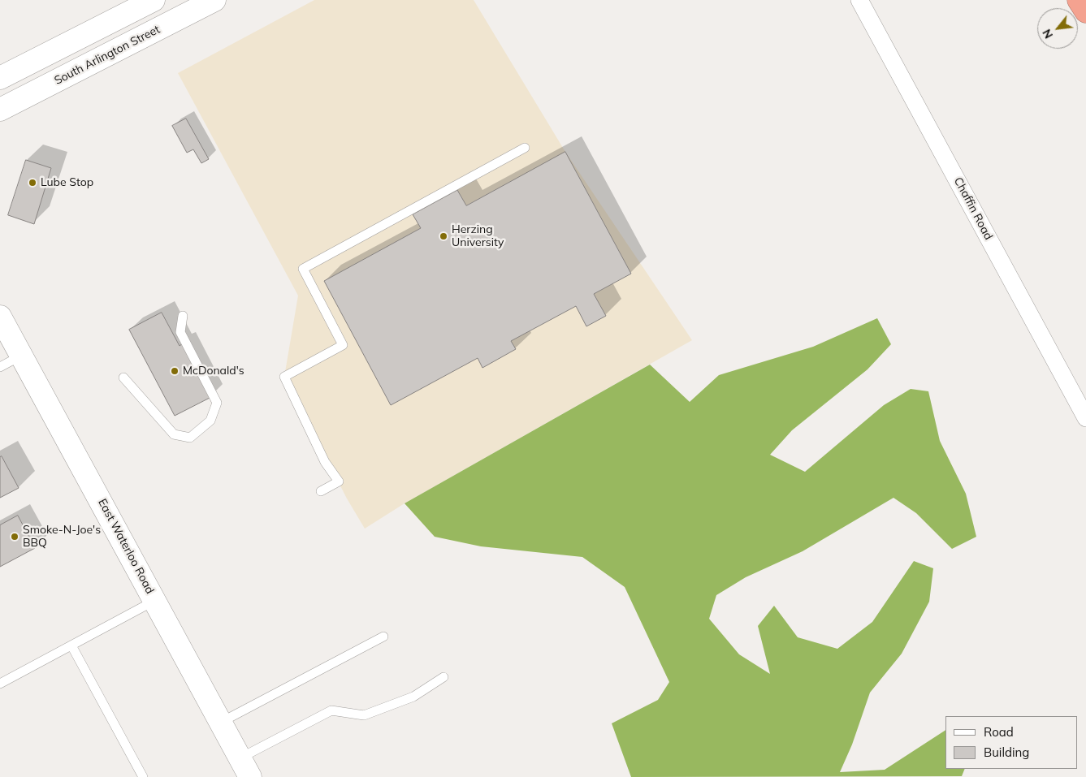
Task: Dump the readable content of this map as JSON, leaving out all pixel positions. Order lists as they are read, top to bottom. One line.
{"streets":{"main road":["South Arlington Street","East Waterloo Road"],"street":["Chaffin Road"]},"places":["Lube Stop","Herzing University","McDonald's","Smoke-N-Joe's BBQ"],"legend":["Road","Building"],"north":"bottom left"}
